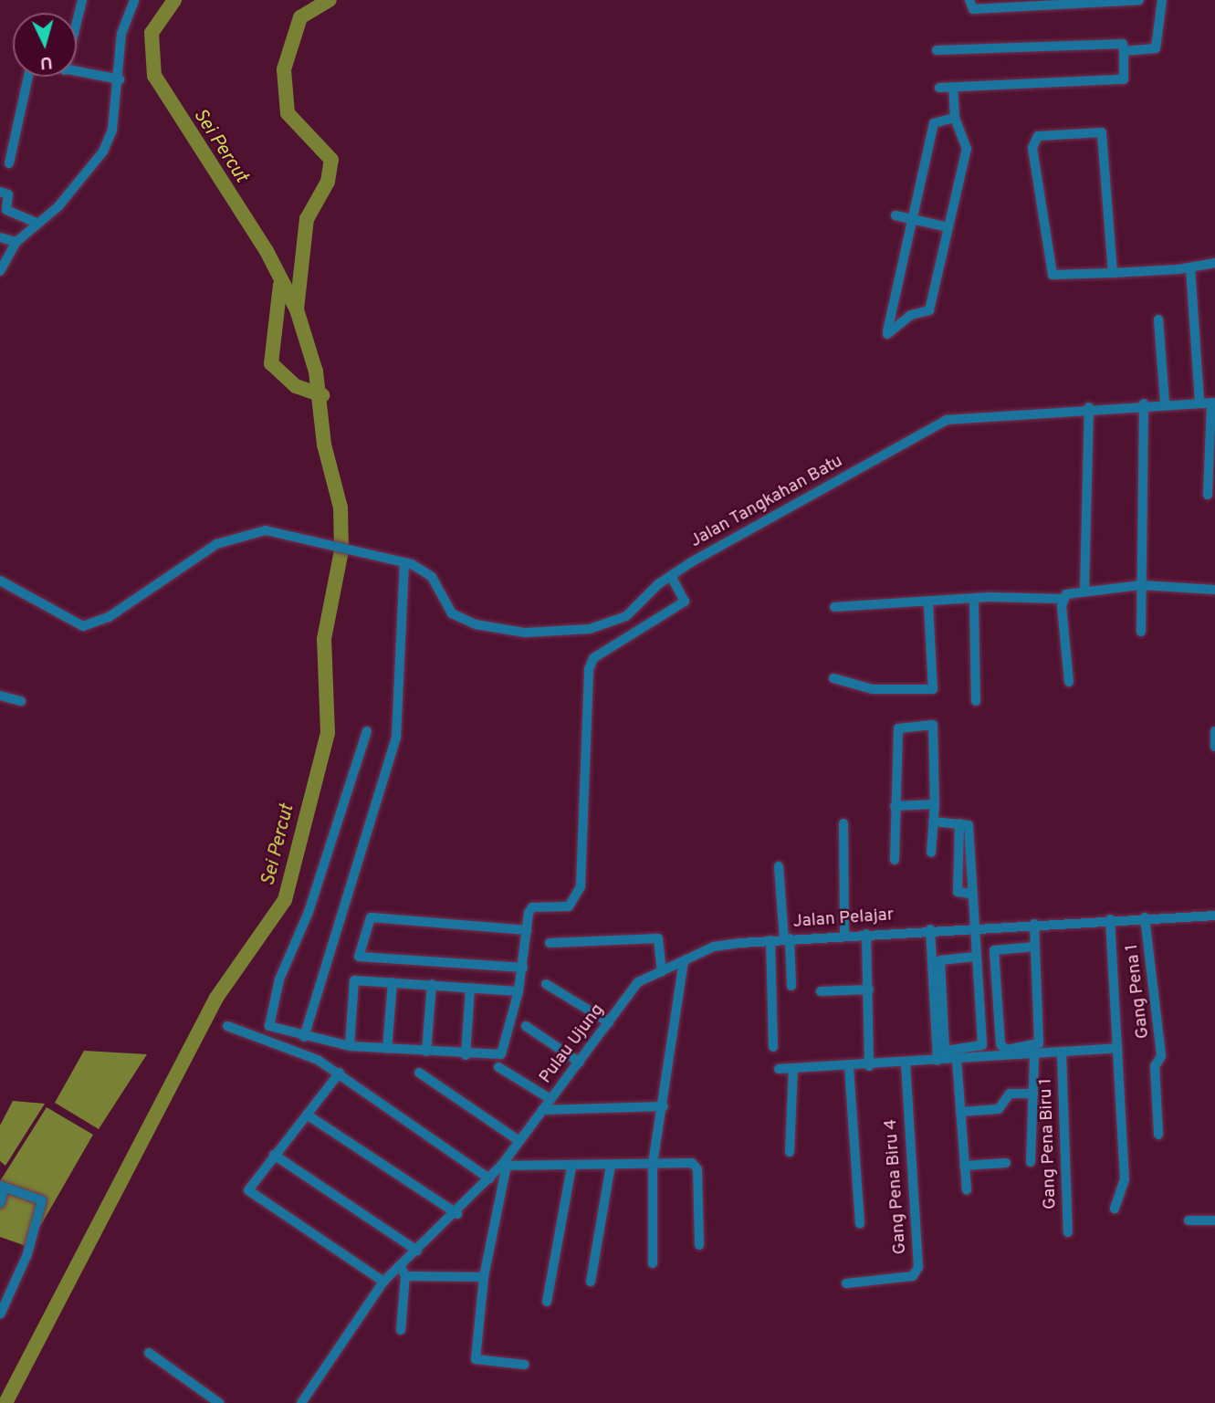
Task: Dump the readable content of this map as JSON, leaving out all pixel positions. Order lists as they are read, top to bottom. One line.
{"streets":{"street":["Jalan Tangkahan Batu","Jalan Pelajar","Gang Pena 1","Pulau Ujung","Gang Pena Biru 1","Gang Pena Biru 4"]},"crossings":[["Jalan Pelajar","Gang Pena 1"],["Jalan Pelajar","Pulau Ujung"]],"water":["Sei Percut"],"north":"bottom"}
